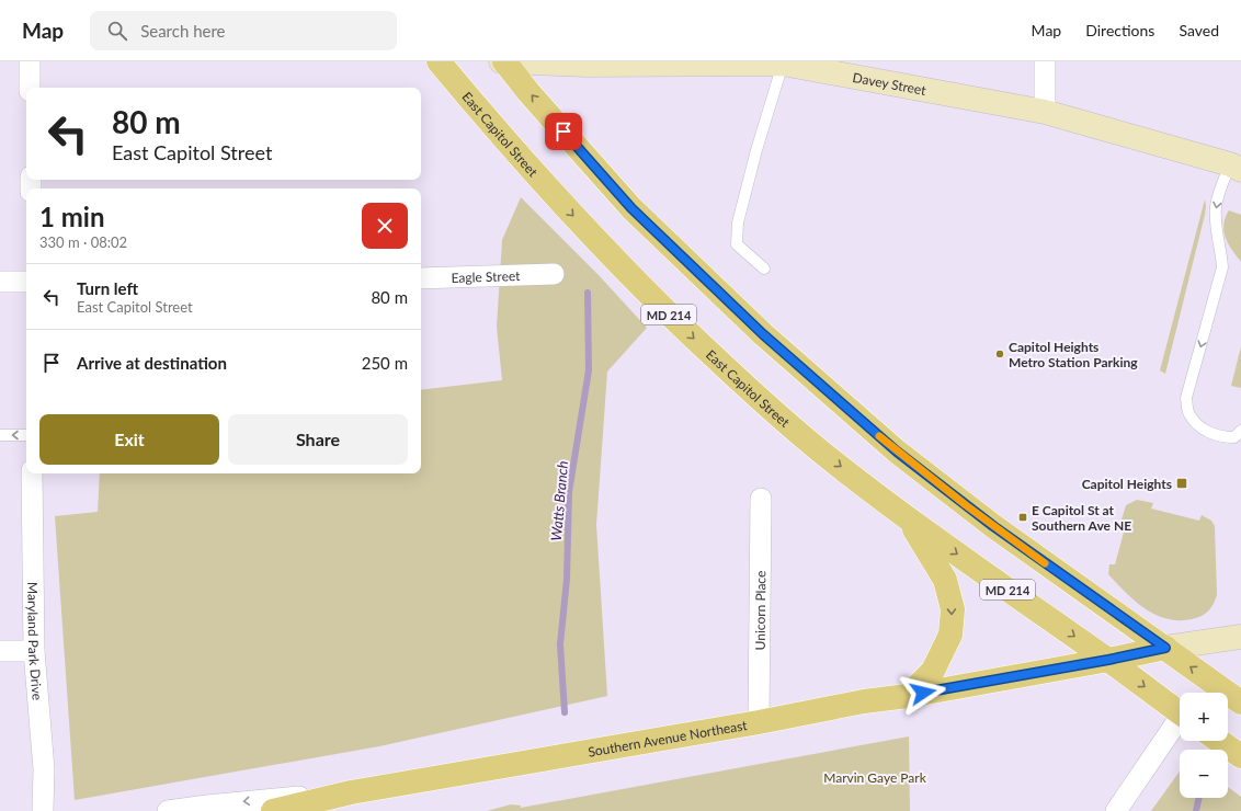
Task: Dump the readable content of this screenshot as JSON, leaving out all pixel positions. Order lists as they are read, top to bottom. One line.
{"streets":{"main road":["East Capitol Street","MD 214","Southern Avenue Northeast"],"street":["Davey Street","Eagle Street","Unicorn Place","Maryland Park Drive"]},"crossings":[["Davey Street","MD 214"],["East Capitol Street","Southern Avenue Northeast"],["MD 214","Southern Avenue Northeast"],["Unicorn Place","Southern Avenue Northeast"]],"water":["Watts Branch"],"parks":["Marvin Gaye Park"],"places":{"other":["Capitol Heights Metro Station Parking"],"transit":["Capitol Heights","E Capitol St at Southern Ave NE"]},"page":{"header":"Map","search":"Search here","nav":["Map","Directions","Saved"],"turn":["80 m","East Capitol Street"],"heading":["1 min","330 m · 08:02"],"list":[{"name":"Turn left","note":"East Capitol Street","value":"80 m"},{"name":"Arrive at destination","value":"250 m"}],"buttons":["Exit","Share"],"map_buttons":["+","−"]}}
